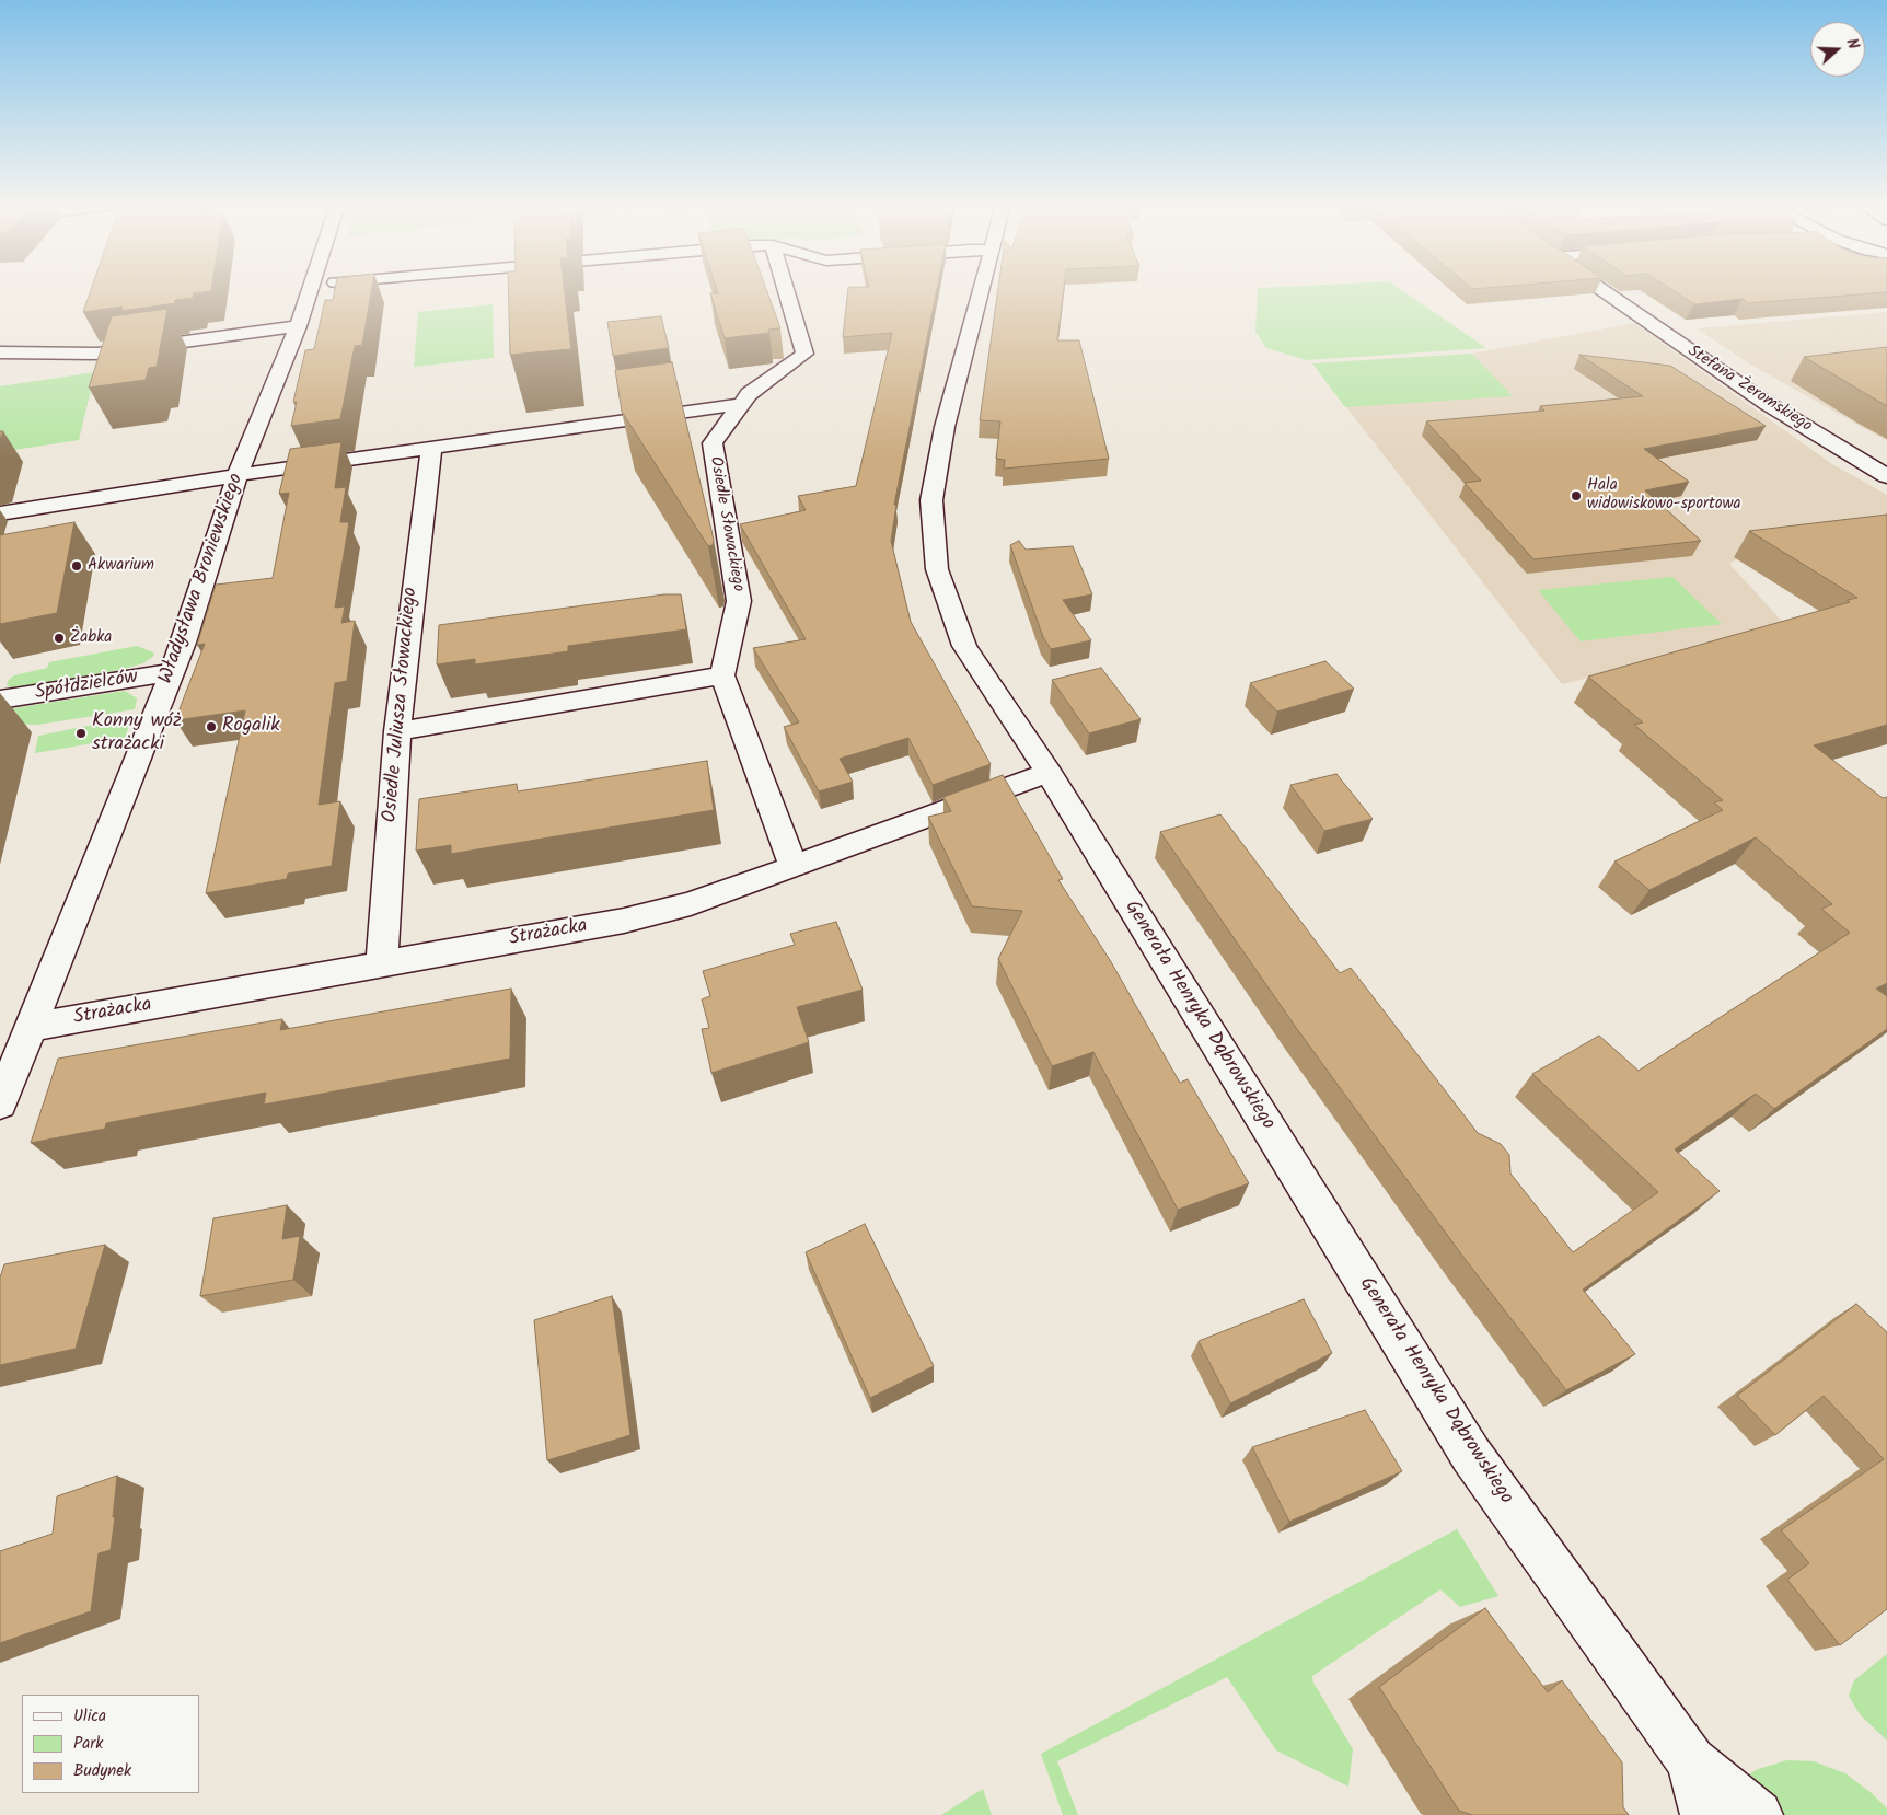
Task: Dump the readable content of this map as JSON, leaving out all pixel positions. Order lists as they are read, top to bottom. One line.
{"streets":{"street":["Stefana Żeromskiego","Osiedle Słowackiego","Władysława Broniewskiego","Spółdzielców","Osiedle Juliusza Słowackiego","Strażacka","Generała Henryka Dąbrowskiego"]},"crossings":[["Władysława Broniewskiego","Spółdzielców"],["Władysława Broniewskiego","Strażacka"],["Osiedle Juliusza Słowackiego","Strażacka"],["Strażacka","Generała Henryka Dąbrowskiego"]],"places":["Hala widowiskowo-sportowa","Akwarium","Żabka","Rogalik","Konny wóż strażacki"],"legend":["Ulica","Park","Budynek"],"north":"right"}
